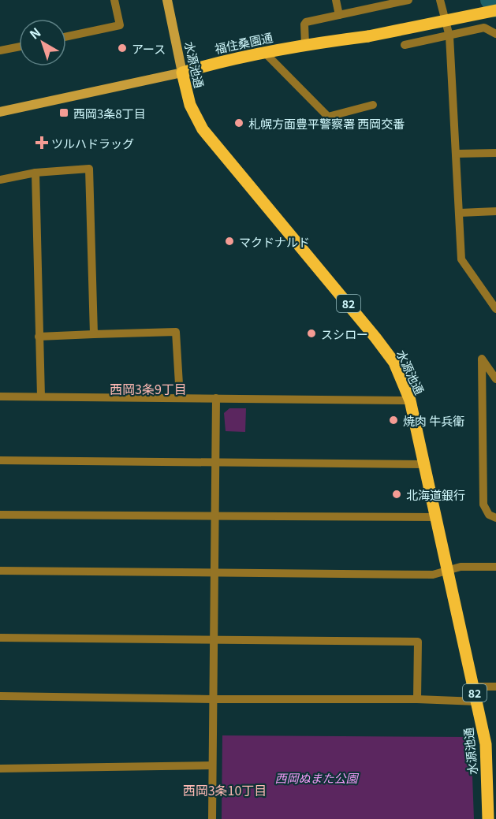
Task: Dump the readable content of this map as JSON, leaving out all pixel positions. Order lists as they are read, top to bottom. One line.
{"streets":{"main road":["福住桑園通","水源池通","82"]},"crossings":[["福住桑園通","水源池通"]],"districts":["西岡3条9丁目","西岡3条10丁目"],"parks":["西岡ぬまた公園"],"places":{"other":["アース","札幌方面豊平警察署 西岡交番","マクドナルド","スシロー","焼肉 牛兵衛","北海道銀行"],"transit":["西岡3条8丁目"],"health":["ツルハドラッグ"]},"north":"top left"}
